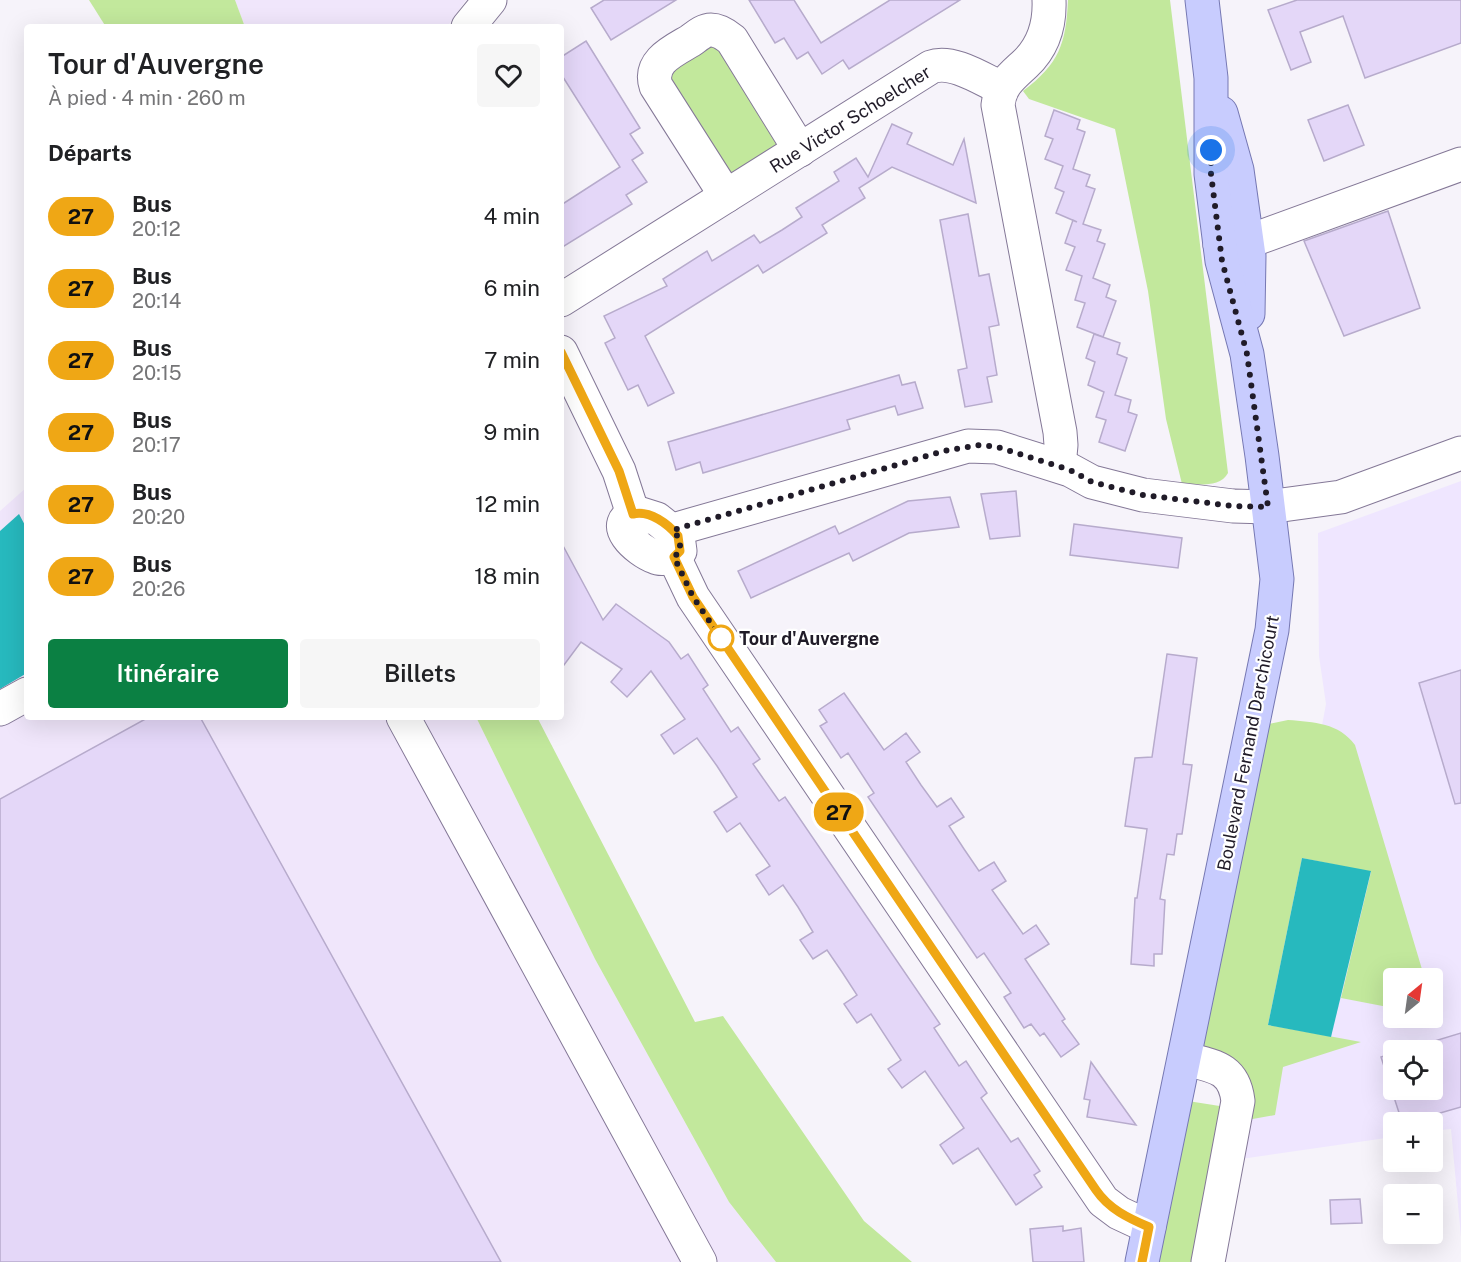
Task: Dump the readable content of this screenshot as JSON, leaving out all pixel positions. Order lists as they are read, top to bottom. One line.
{"streets":{"main road":["Boulevard Fernand Darchicourt"],"street":["Rue Victor Schoelcher"]},"places":["Tour d'Auvergne"],"lines":["bus line 27"],"north":"top right","page":{"on_map":"27","heading":[["Tour d'Auvergne","À pied · 4 min · 260 m"],"Départs"],"list":[{"mark":"27","name":"Bus","note":"20:12","value":"4 min"},{"mark":"27","name":"Bus","note":"20:14","value":"6 min"},{"mark":"27","name":"Bus","note":"20:15","value":"7 min"},{"mark":"27","name":"Bus","note":"20:17","value":"9 min"},{"mark":"27","name":"Bus","note":"20:20","value":"12 min"},{"mark":"27","name":"Bus","note":"20:26","value":"18 min"}],"buttons":["Itinéraire","Billets"],"map_buttons":["+","−"]}}
